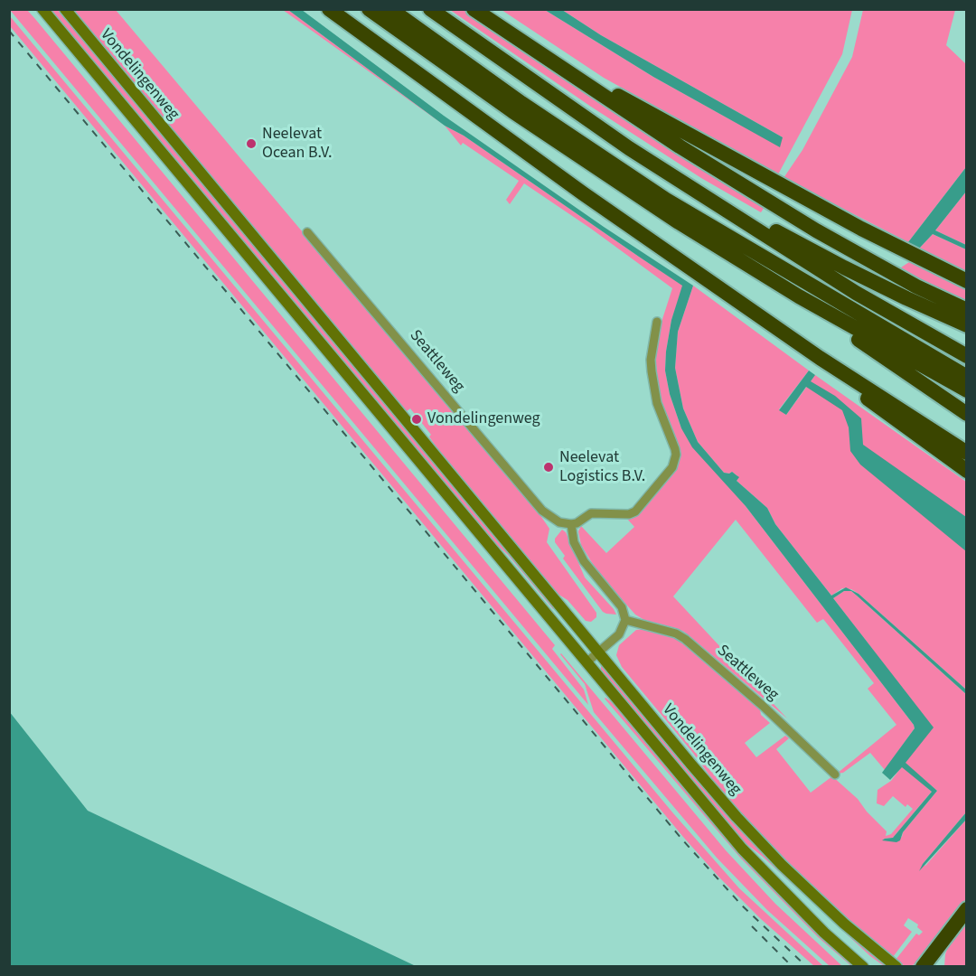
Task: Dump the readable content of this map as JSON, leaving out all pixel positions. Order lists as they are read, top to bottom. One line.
{"streets":{"main road":["Vondelingenweg"],"street":["Seattleweg"]},"places":["Neelevat Ocean B.V.","Vondelingenweg","Neelevat Logistics B.V."]}
